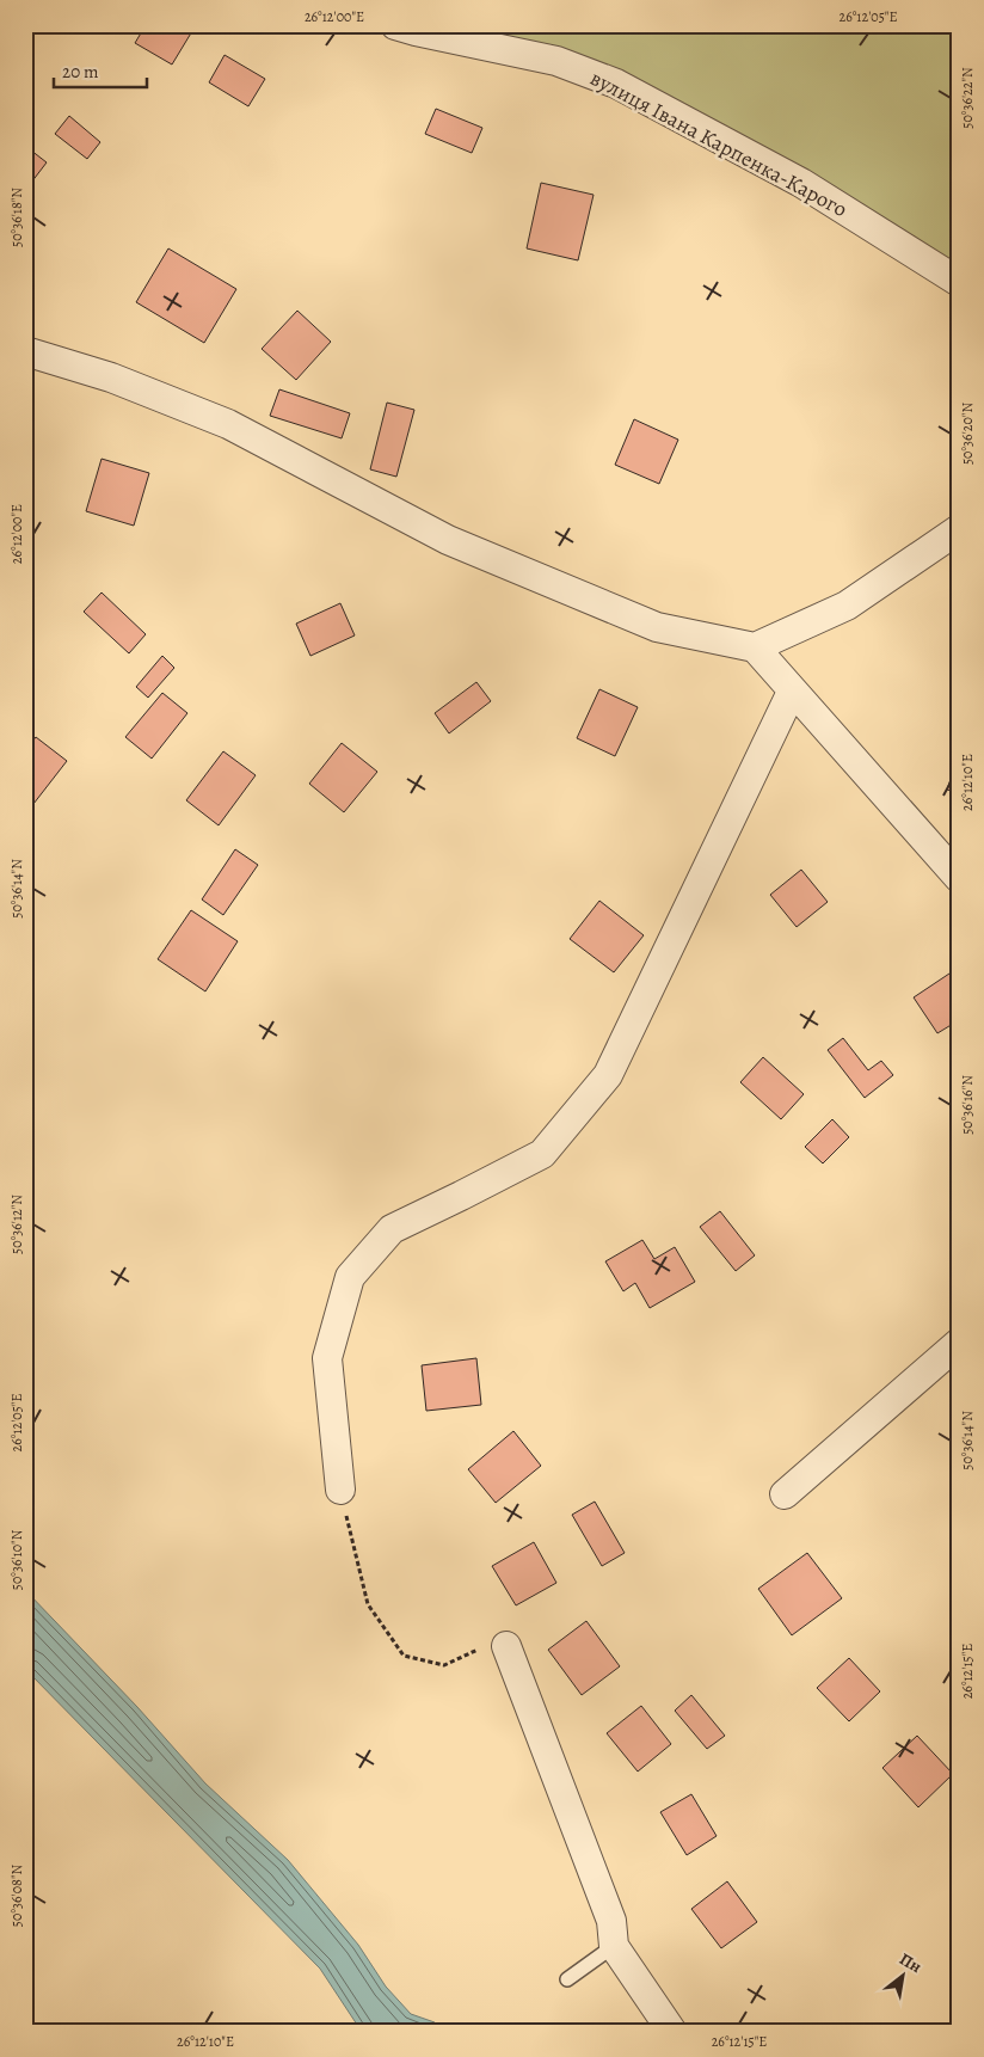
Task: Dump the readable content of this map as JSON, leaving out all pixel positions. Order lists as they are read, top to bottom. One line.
{"streets":{"street":["вулиця Івана Карпенка-Карого"]},"scale_bar":"20 m","north":"top right","coordinates":["26°12'00\"E","26°12'05\"E","50°36'22\"N","50°36'18\"N","50°36'20\"N","26°12'10\"E","50°36'14\"N","50°36'16\"N","50°36'12\"N","50°36'10\"N","26°12'15\"E","50°36'08\"N"]}
